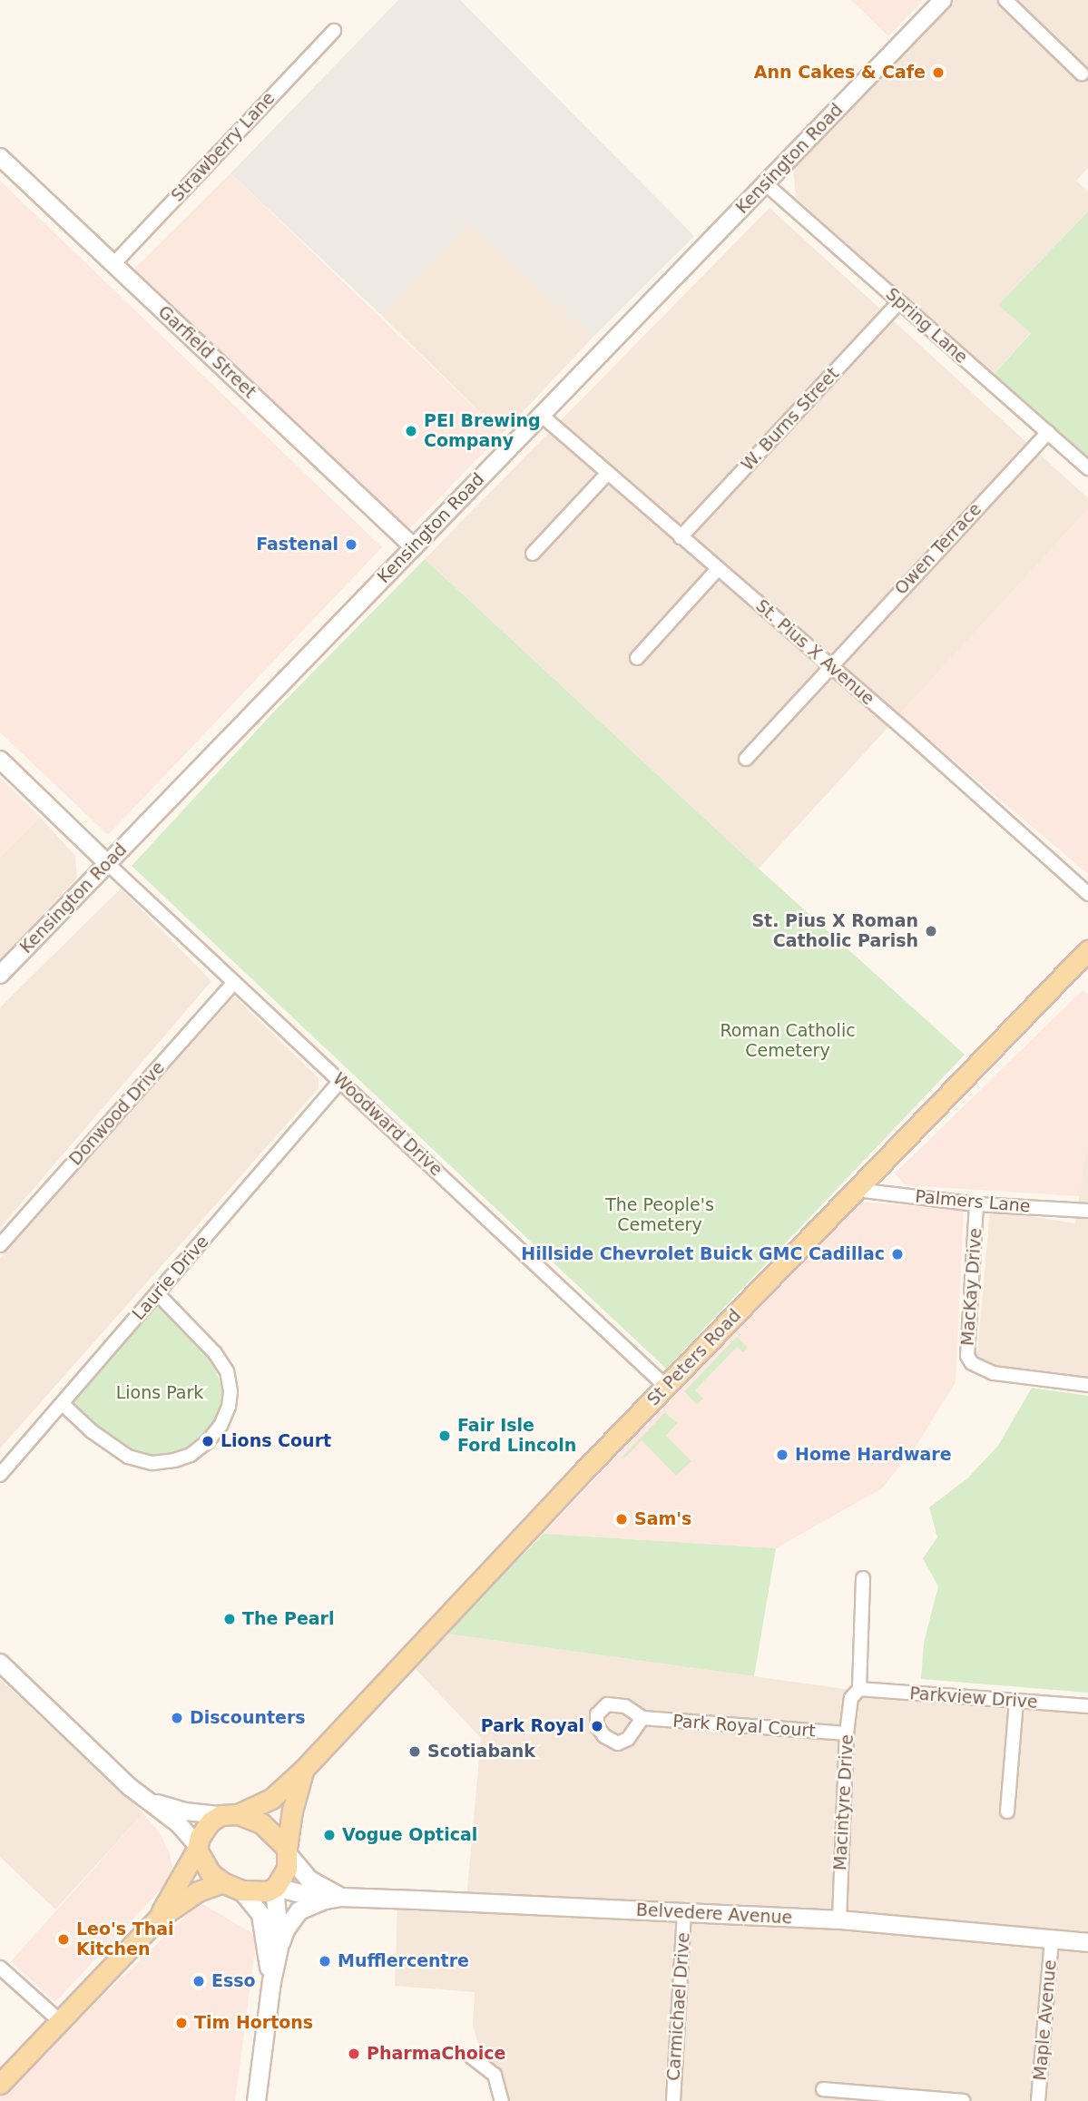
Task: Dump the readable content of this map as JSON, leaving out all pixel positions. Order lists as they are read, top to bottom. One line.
{"streets":{"main road":["St Peters Road","Belvedere Avenue"],"street":["Strawberry Lane","Kensington Road","Spring Lane","Garfield Street","W. Burns Street","Owen Terrace","St. Pius X Avenue","Donwood Drive","Woodward Drive","Palmers Lane","Laurie Drive","MacKay Drive","Parkview Drive","Park Royal Court","Macintyre Drive","Carmichael Drive","Maple Avenue"]},"crossings":[["Strawberry Lane","Garfield Street"],["Kensington Road","Spring Lane"],["Kensington Road","Garfield Street"],["Kensington Road","St. Pius X Avenue"],["Kensington Road","Woodward Drive"],["Spring Lane","W. Burns Street"],["Spring Lane","Owen Terrace"],["W. Burns Street","St. Pius X Avenue"],["Owen Terrace","St. Pius X Avenue"],["Donwood Drive","Woodward Drive"],["Woodward Drive","Laurie Drive"],["Woodward Drive","St Peters Road"],["Palmers Lane","MacKay Drive"],["Palmers Lane","St Peters Road"],["St Peters Road","Belvedere Avenue"],["Parkview Drive","Macintyre Drive"],["Park Royal Court","Macintyre Drive"],["Macintyre Drive","Belvedere Avenue"],["Belvedere Avenue","Carmichael Drive"],["Belvedere Avenue","Maple Avenue"]],"parks":["Roman Catholic Cemetery","The People's Cemetery","Lions Park"],"places":["Ann Cakes & Cafe","PEI Brewing Company","Fastenal","St. Pius X Roman Catholic Parish","Hillside Chevrolet Buick GMC Cadillac","Fair Isle Ford Lincoln","Lions Court","Home Hardware","Sam's","The Pearl","Discounters","Park Royal","Scotiabank","Vogue Optical","Leo's Thai Kitchen","Mufflercentre","Esso","Tim Hortons","PharmaChoice"]}
